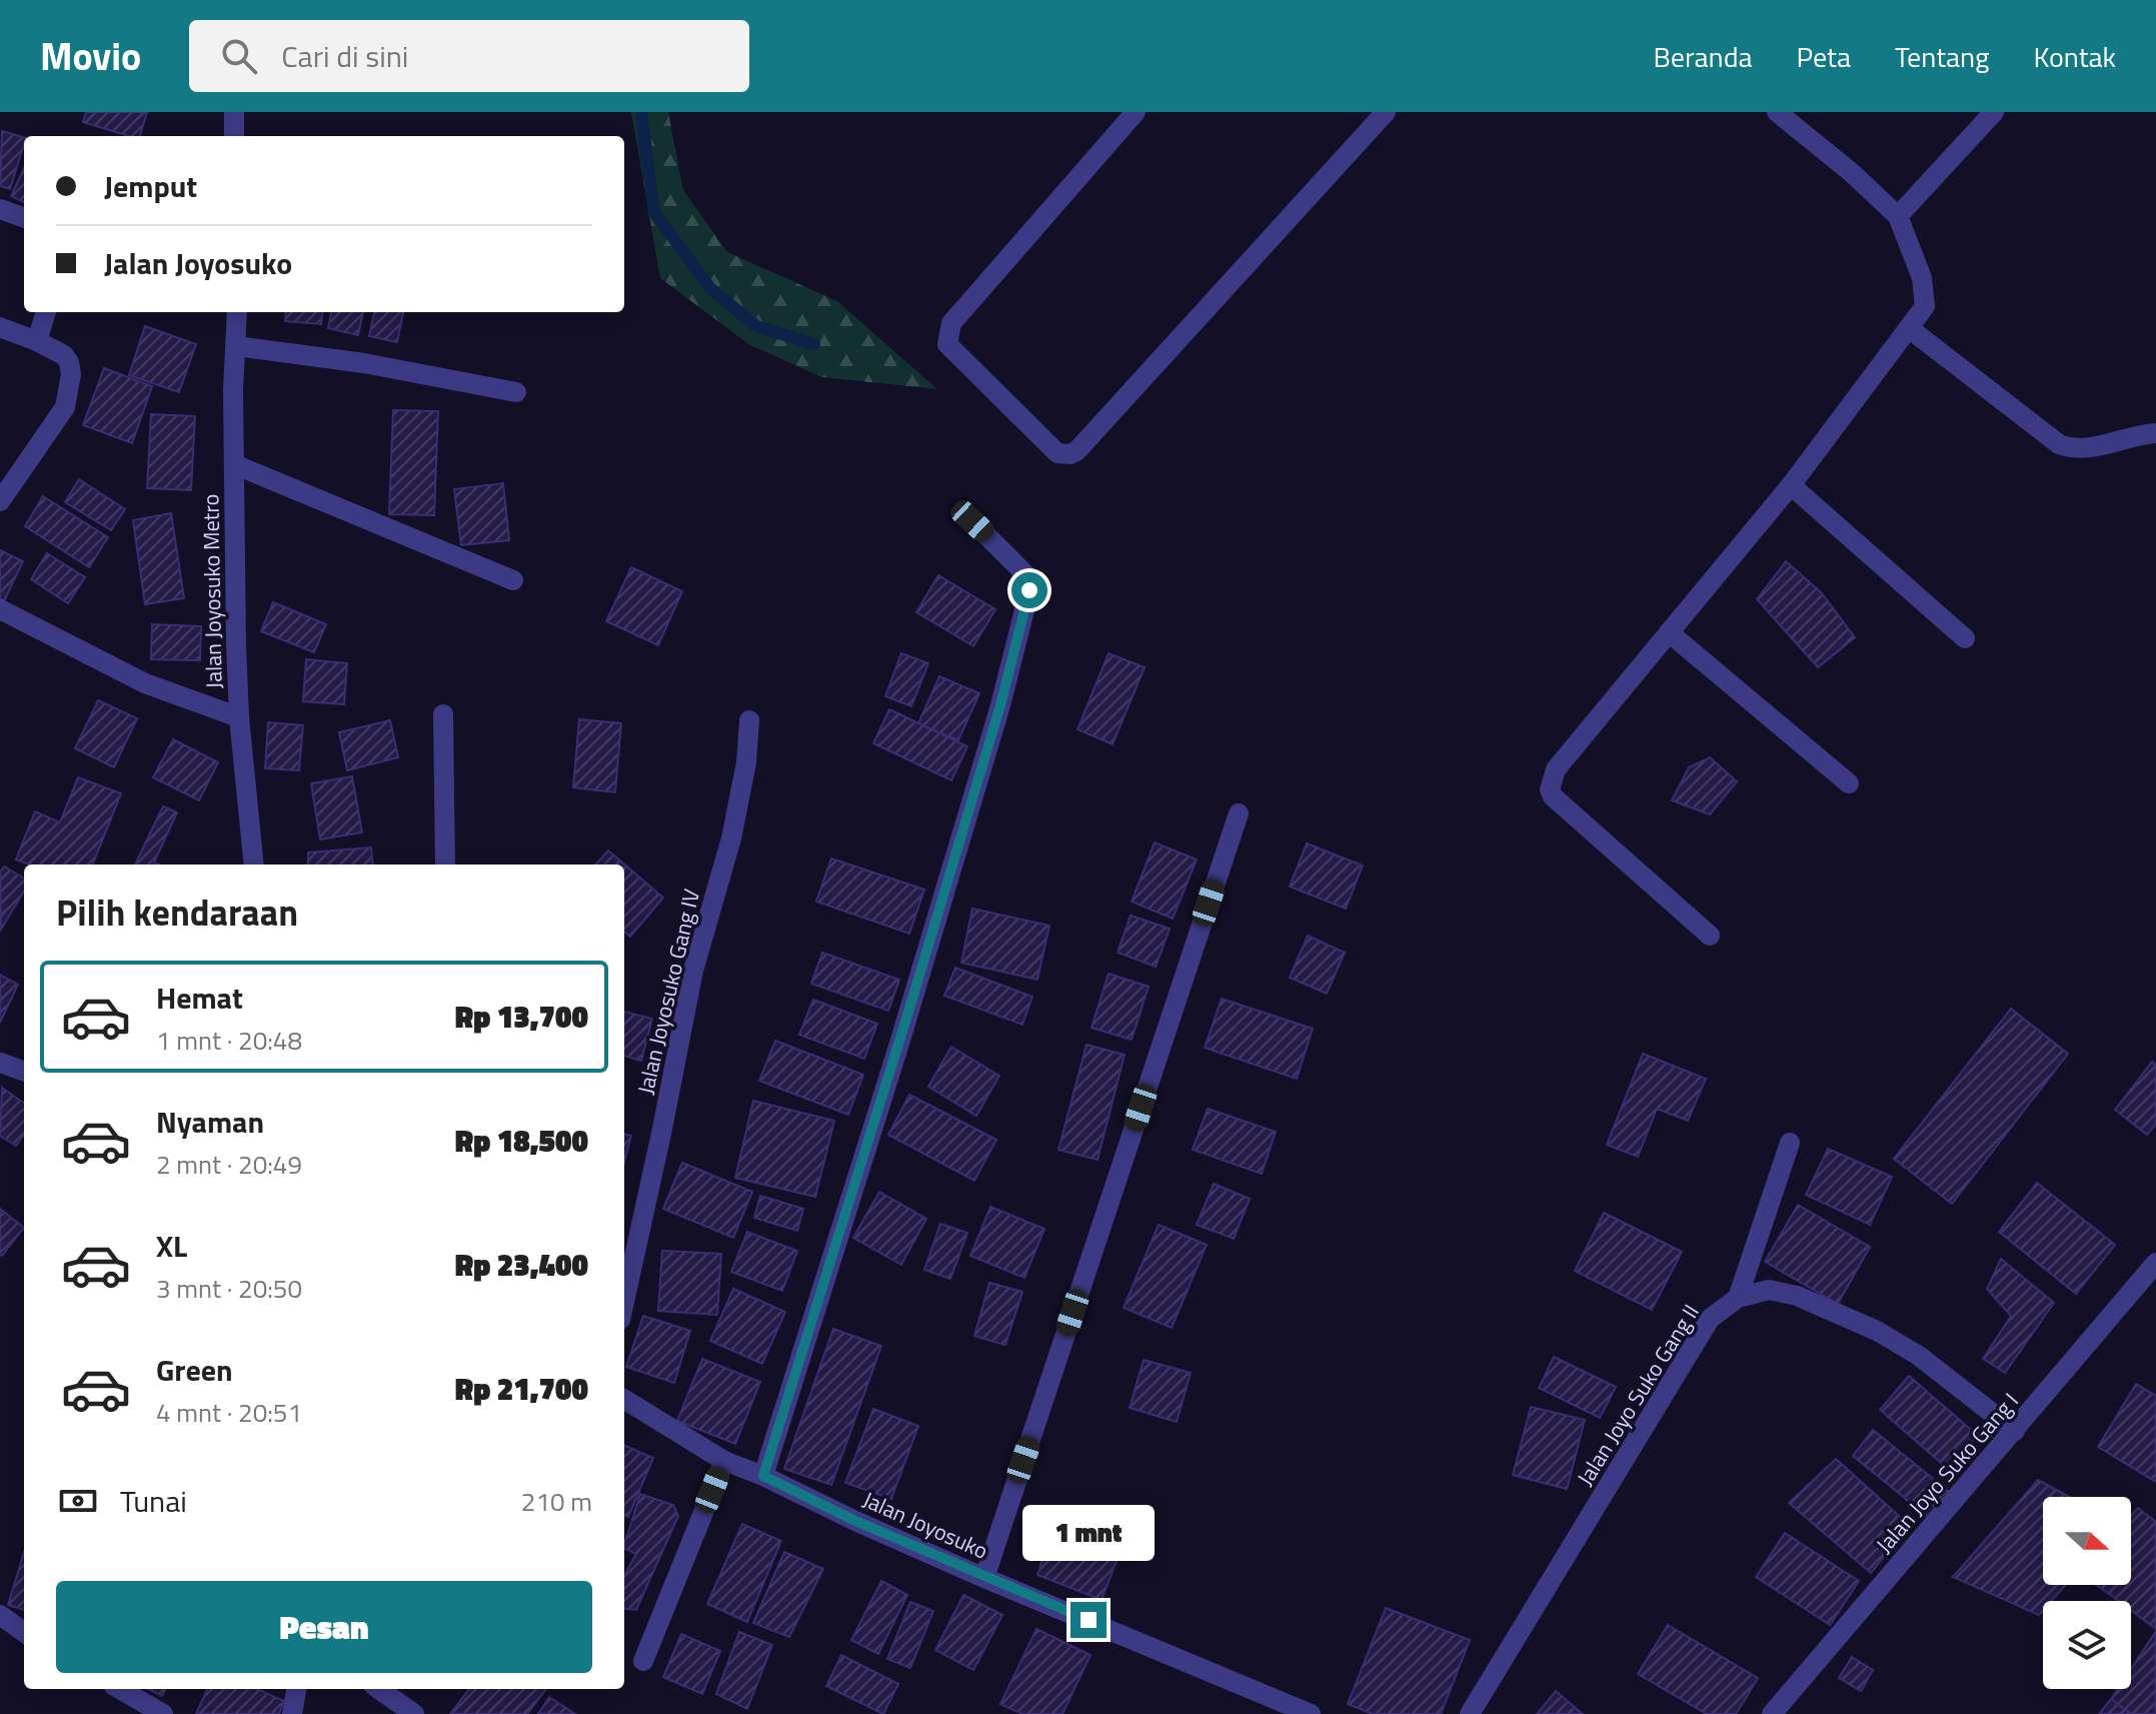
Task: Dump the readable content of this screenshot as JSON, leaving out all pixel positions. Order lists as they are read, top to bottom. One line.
{"streets":{"street":["Jalan Joyosuko Metro","Jalan Joyosuko Gang IV","Jalan Joyo Suko Gang II","Jalan Joyo Suko Gang I","Jalan Joyosuko"]},"north":"right","page":{"header":"Movio","search":"Cari di sini","nav":["Beranda","Peta","Tentang","Kontak"],"banner":["Jemput","Jalan Joyosuko"],"heading":"Pilih kendaraan","list":[{"name":"Hemat","note":"1 mnt · 20:48","value":"Rp 13,700"},{"name":"Nyaman","note":"2 mnt · 20:49","value":"Rp 18,500"},{"name":"XL","note":"3 mnt · 20:50","value":"Rp 23,400"},{"name":"Green","note":"4 mnt · 20:51","value":"Rp 21,700"}],"pay":["Tunai","210 m"],"bubble":"1 mnt","buttons":"Pesan"}}
